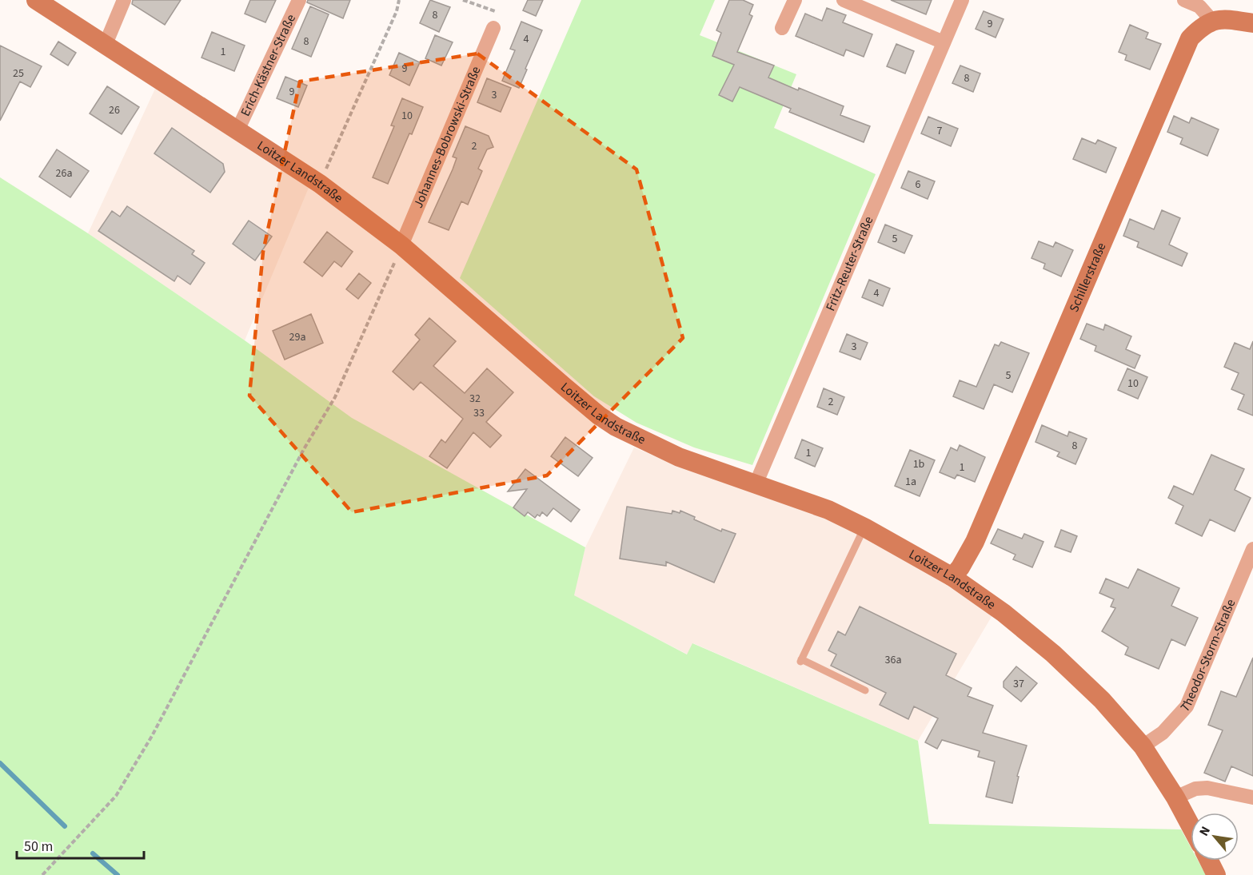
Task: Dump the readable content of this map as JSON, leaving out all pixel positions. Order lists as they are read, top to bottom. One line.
{"streets":{"main road":["Loitzer Landstraße","Schillerstraße"],"street":["Erich-Kästner-Straße","Johannes-Bobrowski-Straße","Fritz-Reuter-Straße","Theodor-Storm-Straße"]},"crossings":[["Erich-Kästner-Straße","Loitzer Landstraße"],["Johannes-Bobrowski-Straße","Loitzer Landstraße"],["Loitzer Landstraße","Fritz-Reuter-Straße"],["Loitzer Landstraße","Schillerstraße"],["Loitzer Landstraße","Theodor-Storm-Straße"]],"house_numbers":["8","9","4","8","1","9","25","8","9","3","26","10","7","2","26a","6","5","4","29a","3","5","10","32","2","33","8","1","1b","1","1a","36a","37"],"scale_bar":"50 m","north":"top left"}
